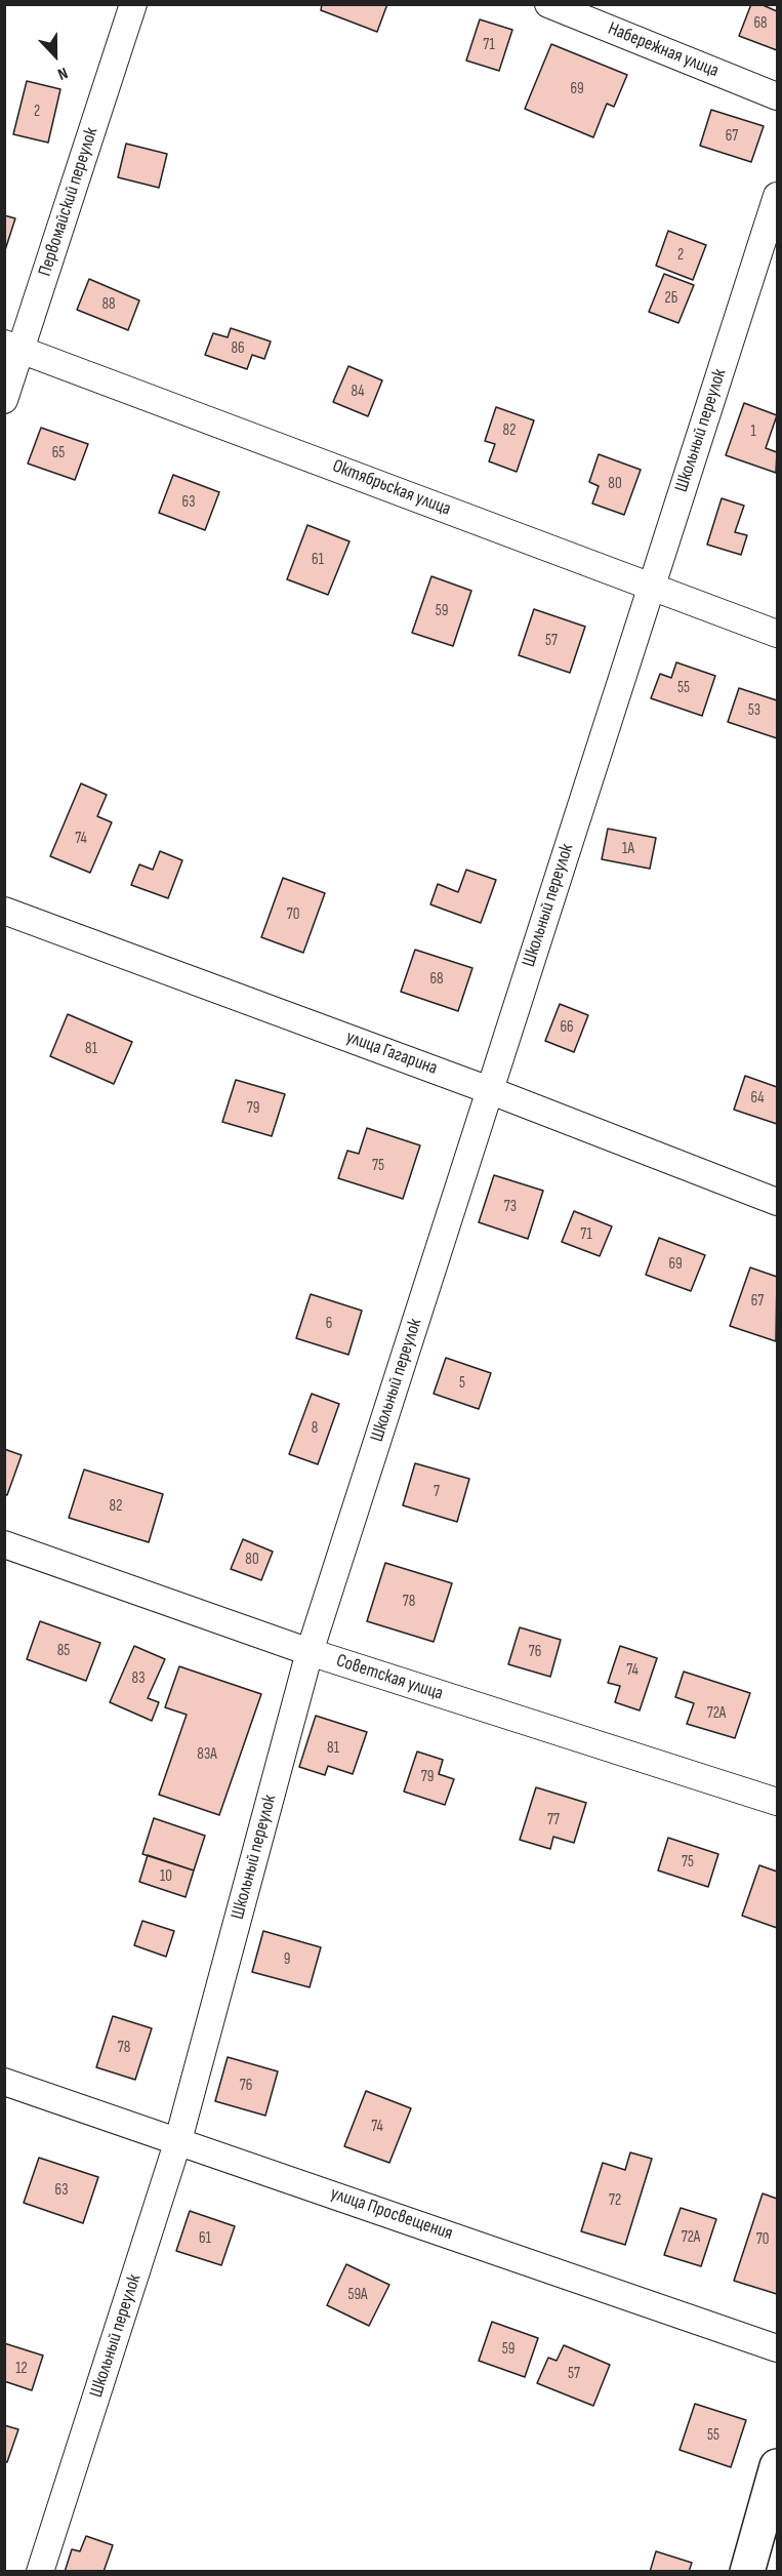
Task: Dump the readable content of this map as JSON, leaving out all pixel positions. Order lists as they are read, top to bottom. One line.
{"streets":{"street":["Набережная улица","Первомайский переулок","Школьный переулок","Октябрьская улица","улица Гагарина","Советская улица","улица Просвещения"]},"crossings":[["Первомайский переулок","Октябрьская улица"],["Школьный переулок","Октябрьская улица"],["Школьный переулок","улица Гагарина"],["Школьный переулок","Советская улица"],["Школьный переулок","улица Просвещения"]],"house_numbers":["68","71","69","2","67","2","2Б","88","86","84","82","1","65","80","63","61","59","57","55","53","74","1А","70","68","66","81","64","79","75","73","71","69","67","6","5","8","7","82","80","78","85","76","74","83","72А","81","83А","79","77","75","10","9","78","76","74","63","72","72А","61","70","59А","59","12","57","55"],"north":"bottom"}
